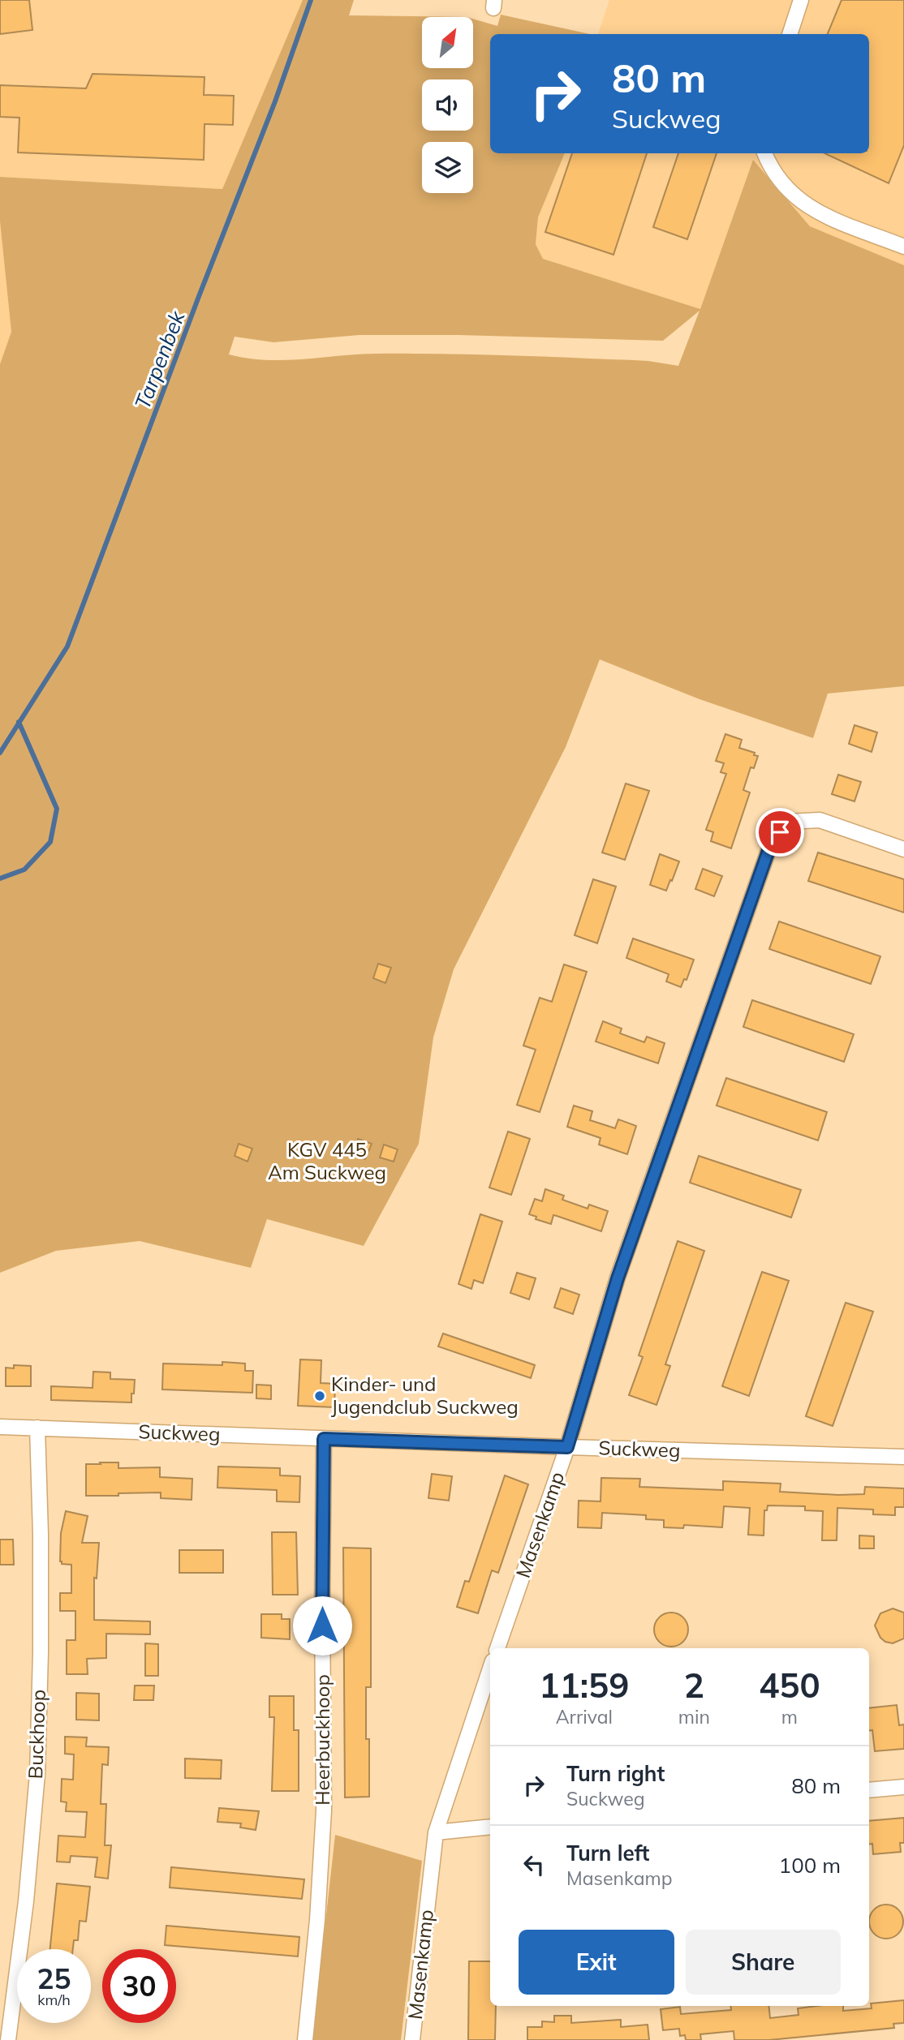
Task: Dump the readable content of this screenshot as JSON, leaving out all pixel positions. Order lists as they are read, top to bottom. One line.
{"streets":{"street":["Suckweg","Masenkamp","Buckhoop","Heerbuckhoop"]},"crossings":[["Suckweg","Masenkamp"],["Suckweg","Buckhoop"],["Suckweg","Heerbuckhoop"]],"water":["Tarpenbek"],"parks":["KGV 445 Am Suckweg"],"places":["Kinder- und Jugendclub Suckweg"],"north":"top right","page":{"turn":["80 m","Suckweg"],"eta":["11:59","Arrival","2","min","450","m"],"list":[{"name":"Turn right","note":"Suckweg","value":"80 m"},{"name":"Turn left","note":"Masenkamp","value":"100 m"}],"buttons":["Exit","Share"],"speed":"25 km/h","limit":"30"}}
